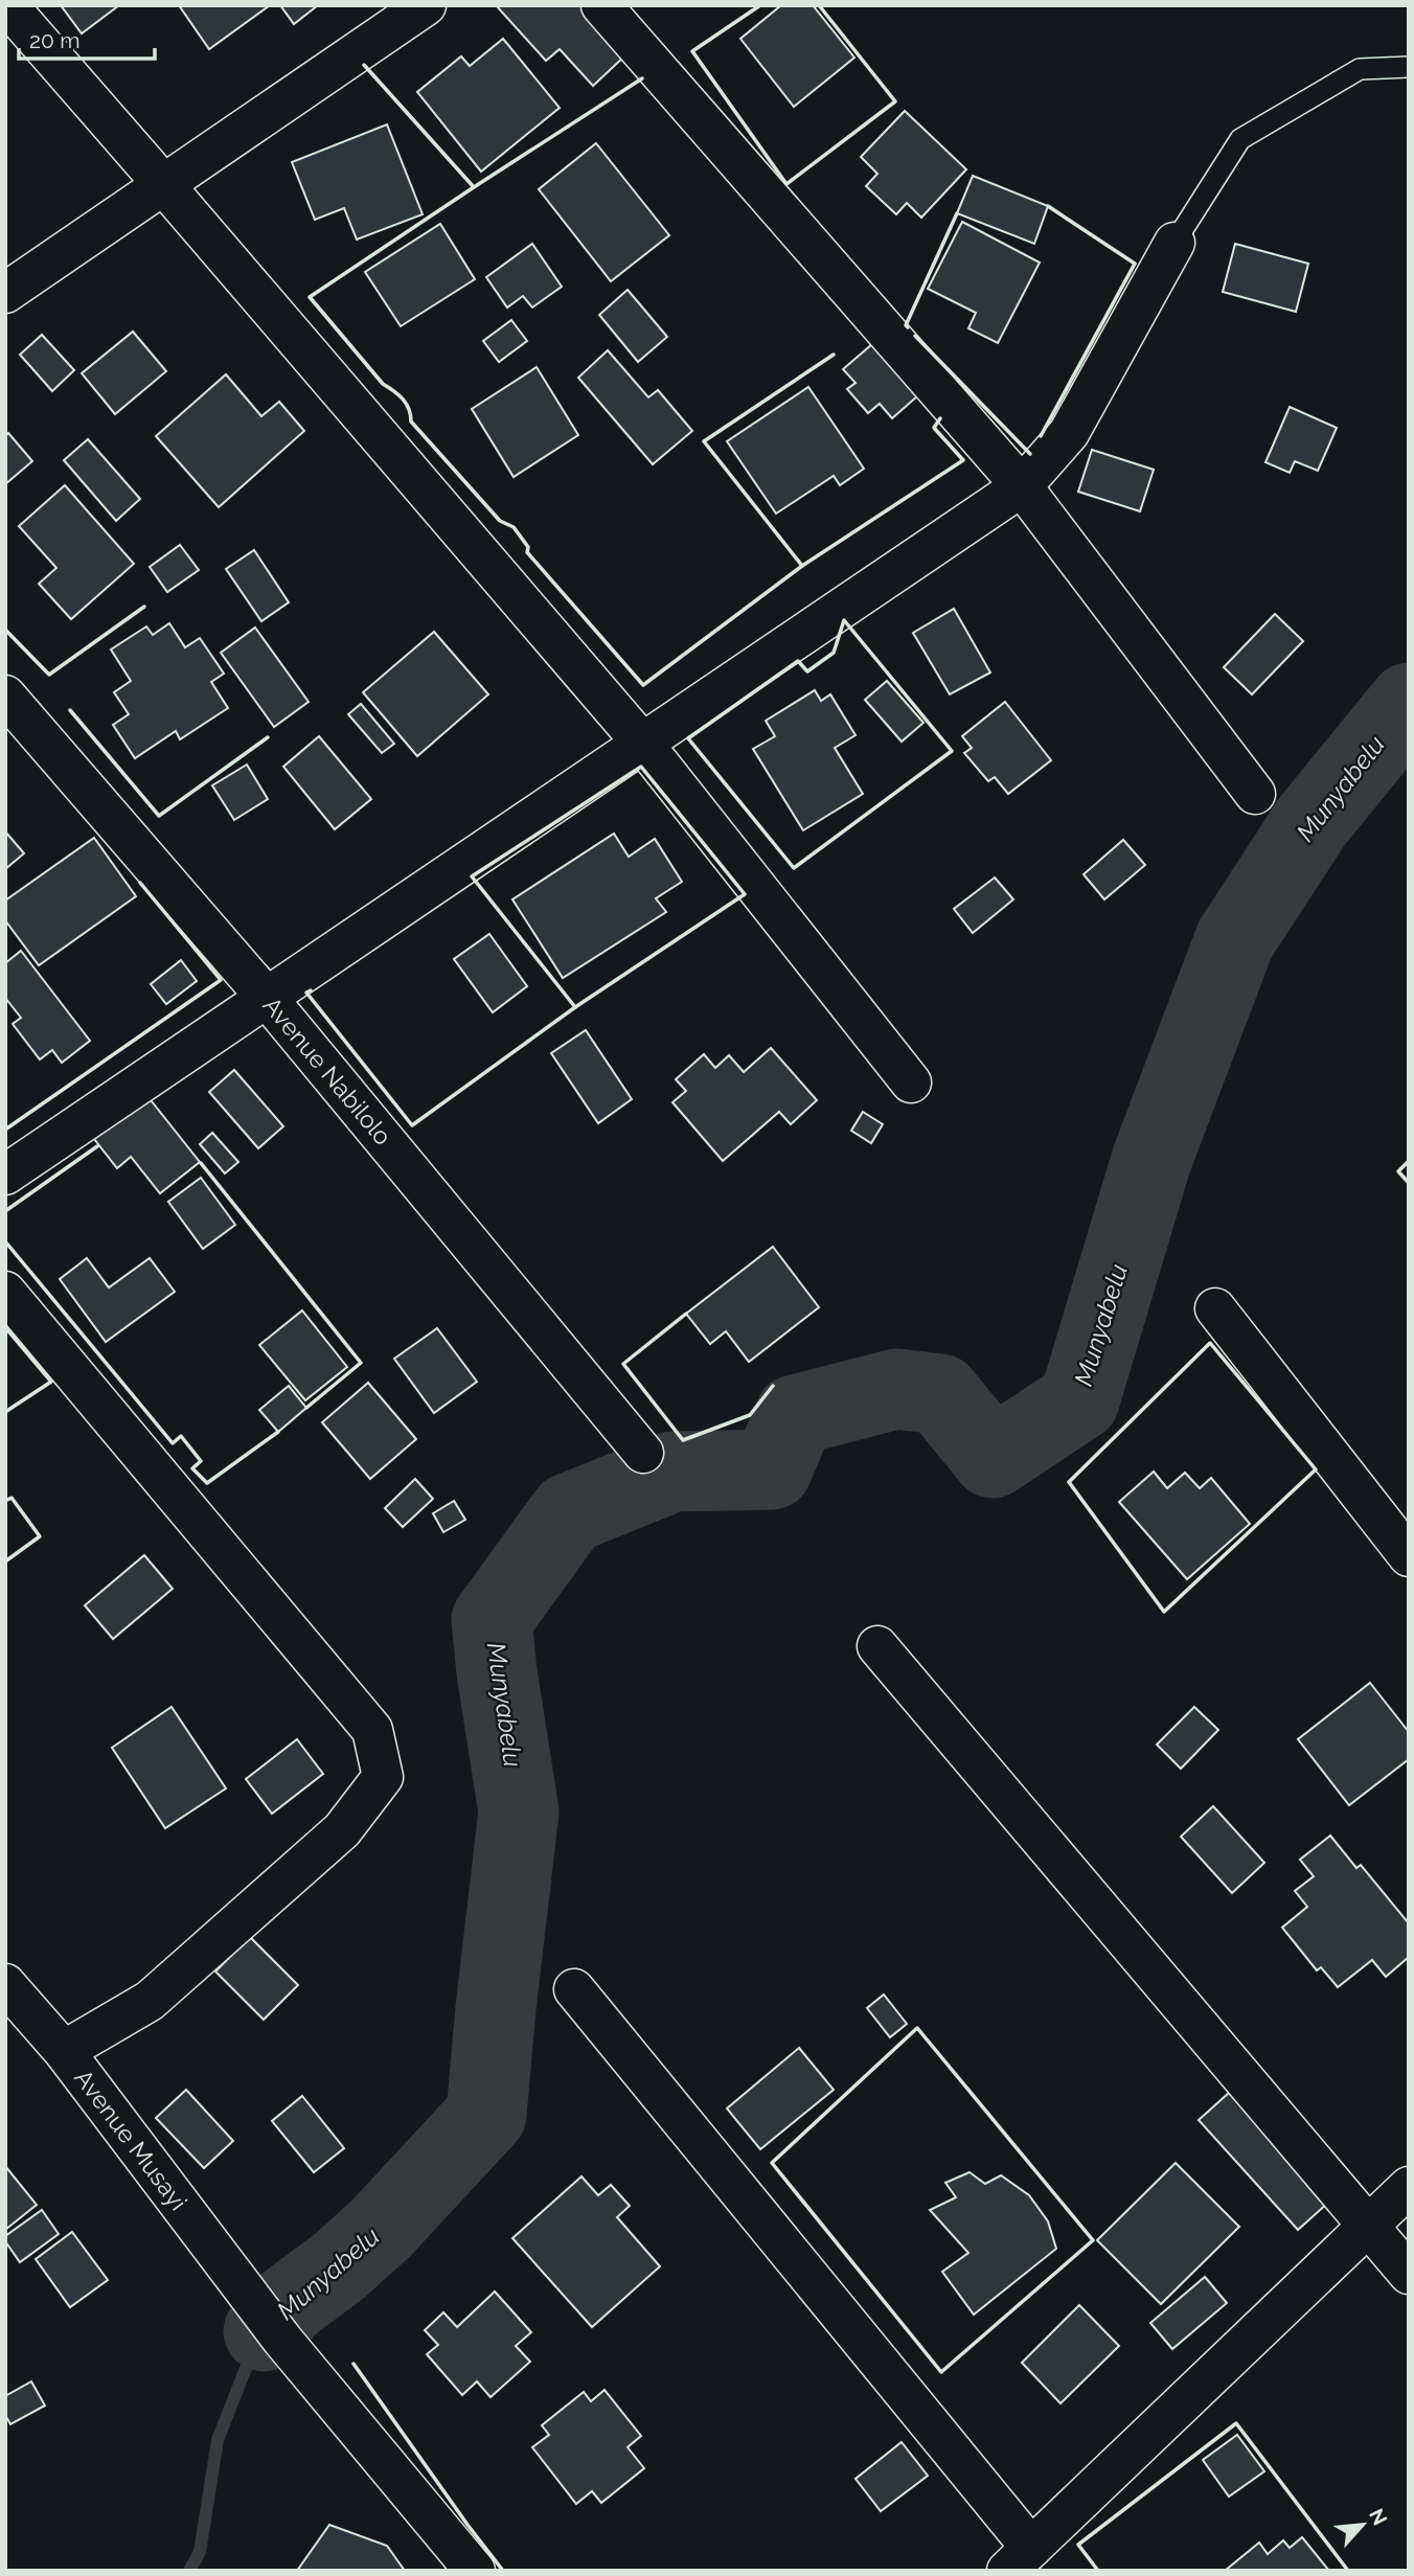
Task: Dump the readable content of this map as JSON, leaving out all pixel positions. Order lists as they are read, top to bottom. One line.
{"streets":{"street":["Avenue Nabilolo","Avenue Musayi"]},"water":["Munyabelu"],"scale_bar":"20 m","north":"top right"}
